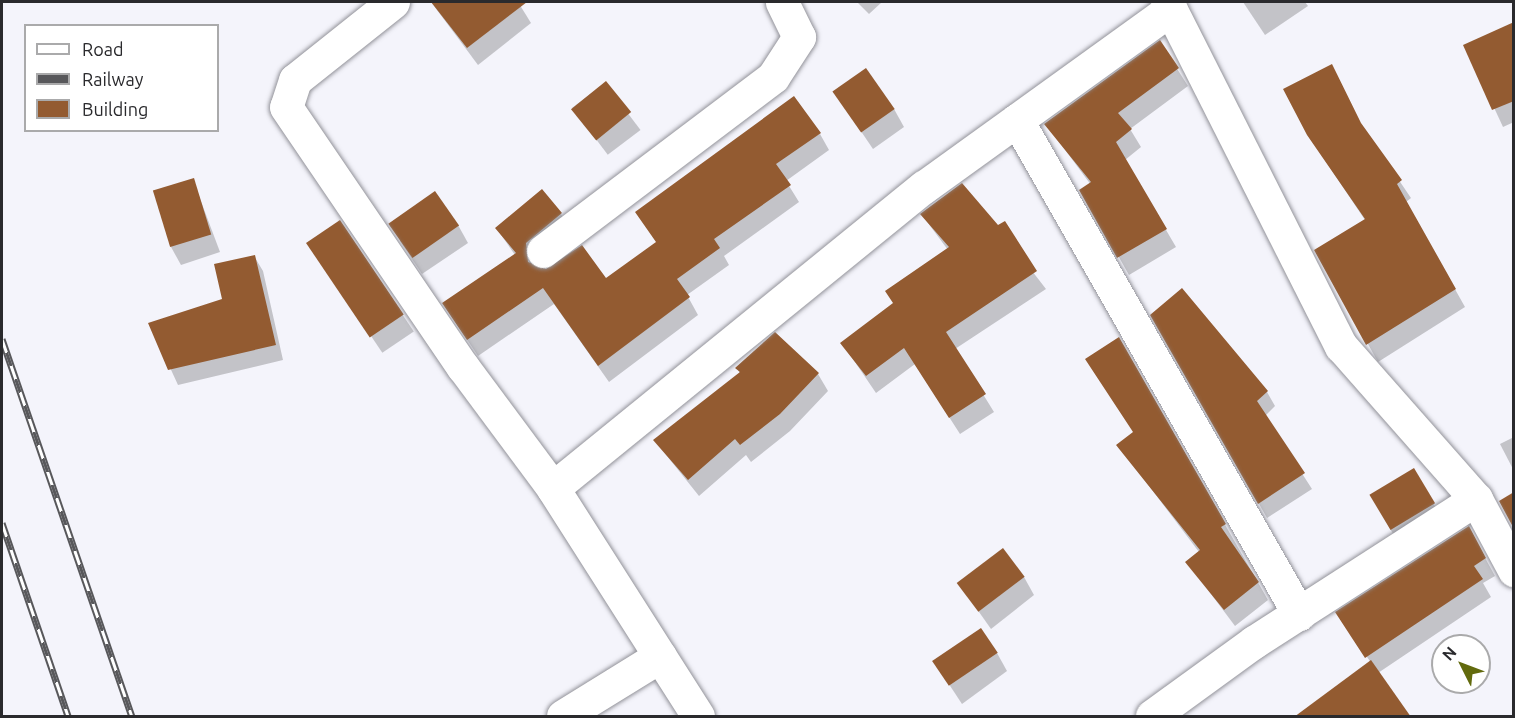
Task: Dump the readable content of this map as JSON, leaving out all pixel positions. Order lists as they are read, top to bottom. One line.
{"legend":["Road","Railway","Building"],"north":"top left"}
